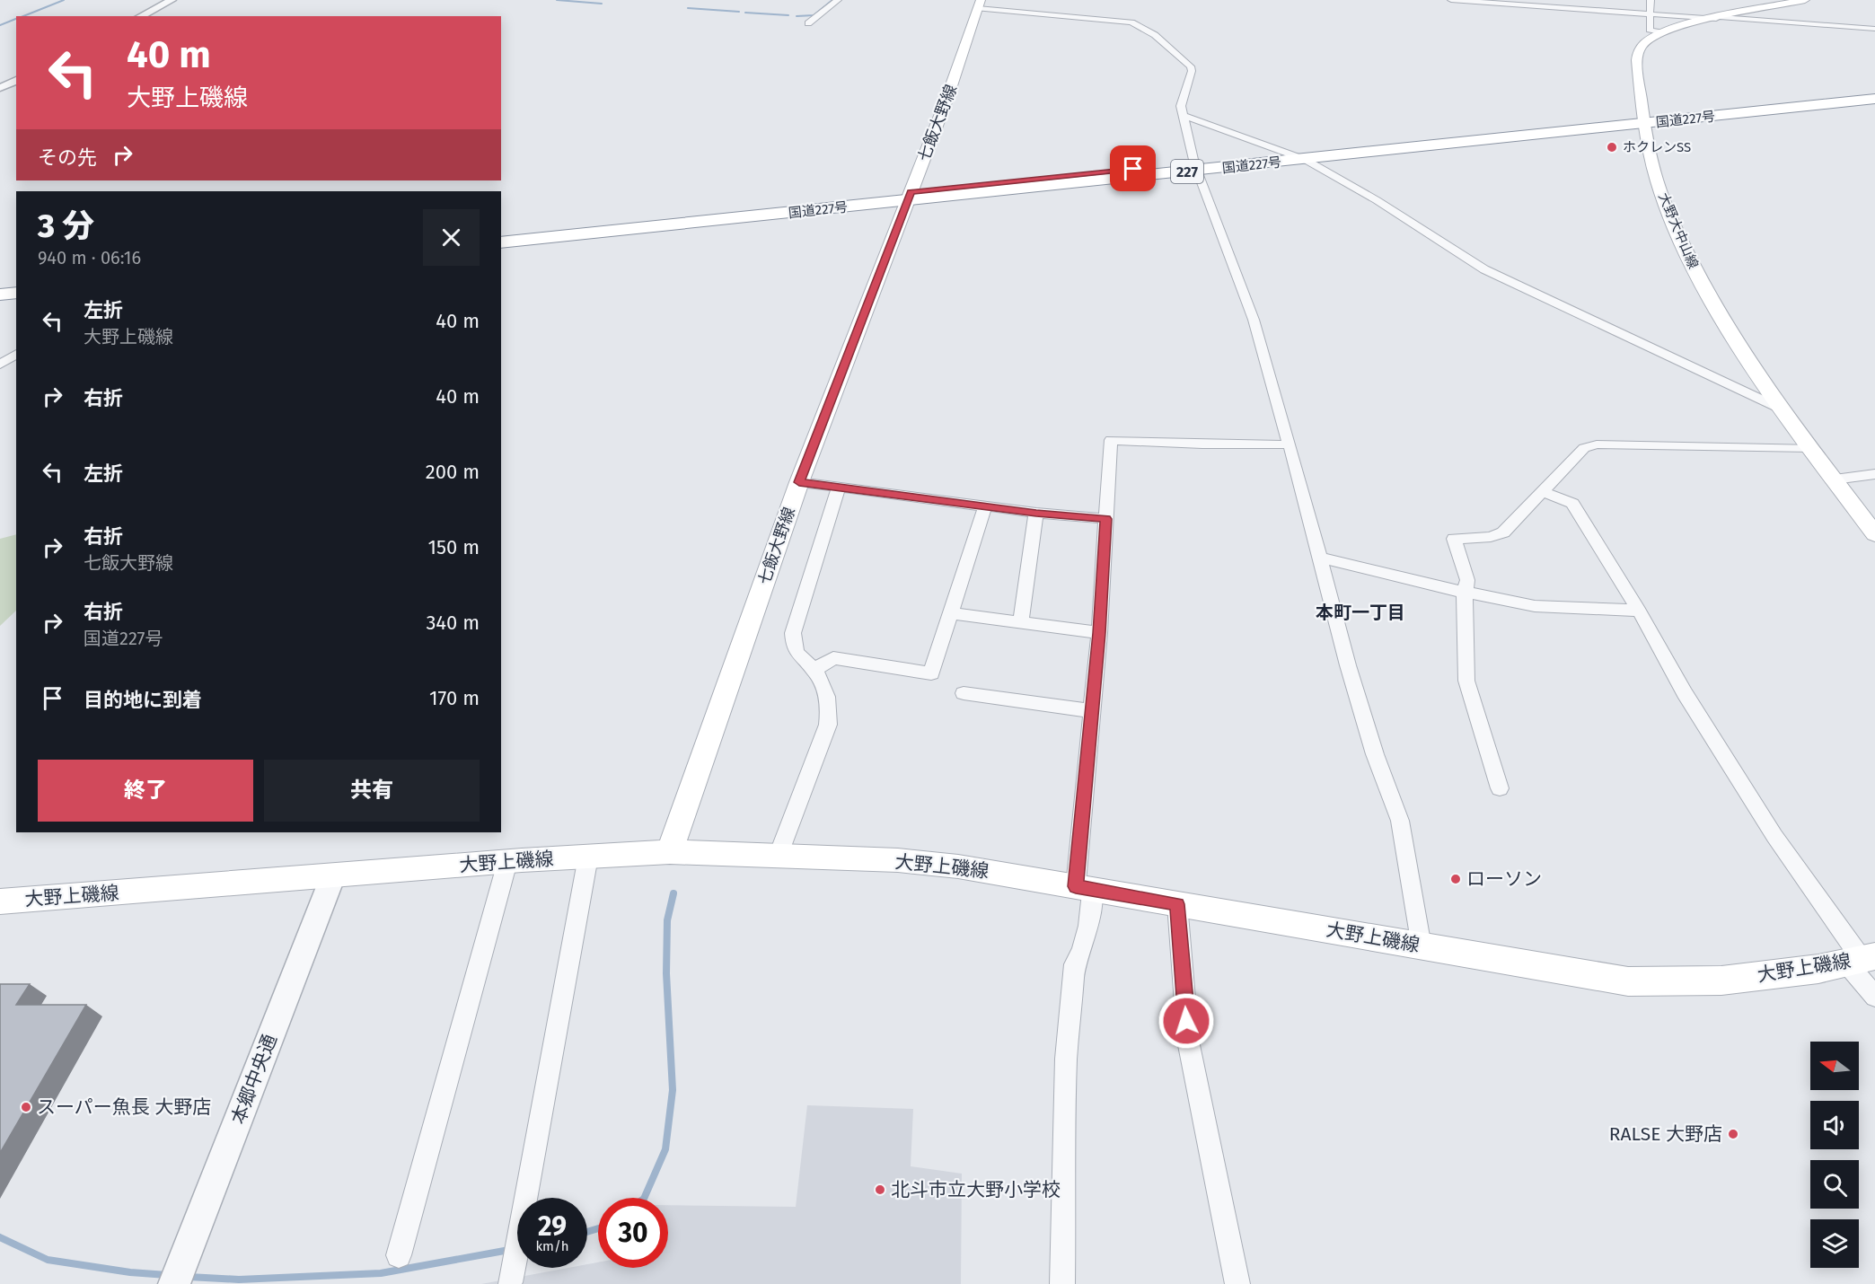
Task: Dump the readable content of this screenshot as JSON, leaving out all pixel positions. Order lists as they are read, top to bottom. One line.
{"streets":{"highway":["国道227号","227"],"main road":["七飯大野線","大野大中山線","大野上磯線"],"street":["本郷中央通"]},"crossings":[["国道227号","七飯大野線"],["国道227号","大野大中山線"],["七飯大野線","大野上磯線"],["大野上磯線","本郷中央通"]],"districts":["本町一丁目"],"places":["ホクレンSS","ローソン","スーパー魚長 大野店","RALSE 大野店","北斗市立大野小学校"],"north":"left","page":{"turn":["40 m","大野上磯線"],"then":"その先","heading":["3 分","940 m · 06:16"],"list":[{"name":"左折","note":"大野上磯線","value":"40 m"},{"name":"右折","value":"40 m"},{"name":"左折","value":"200 m"},{"name":"右折","note":"七飯大野線","value":"150 m"},{"name":"右折","note":"国道227号","value":"340 m"},{"name":"目的地に到着","value":"170 m"}],"buttons":["終了","共有"],"speed":"29 km/h","limit":"30"}}
